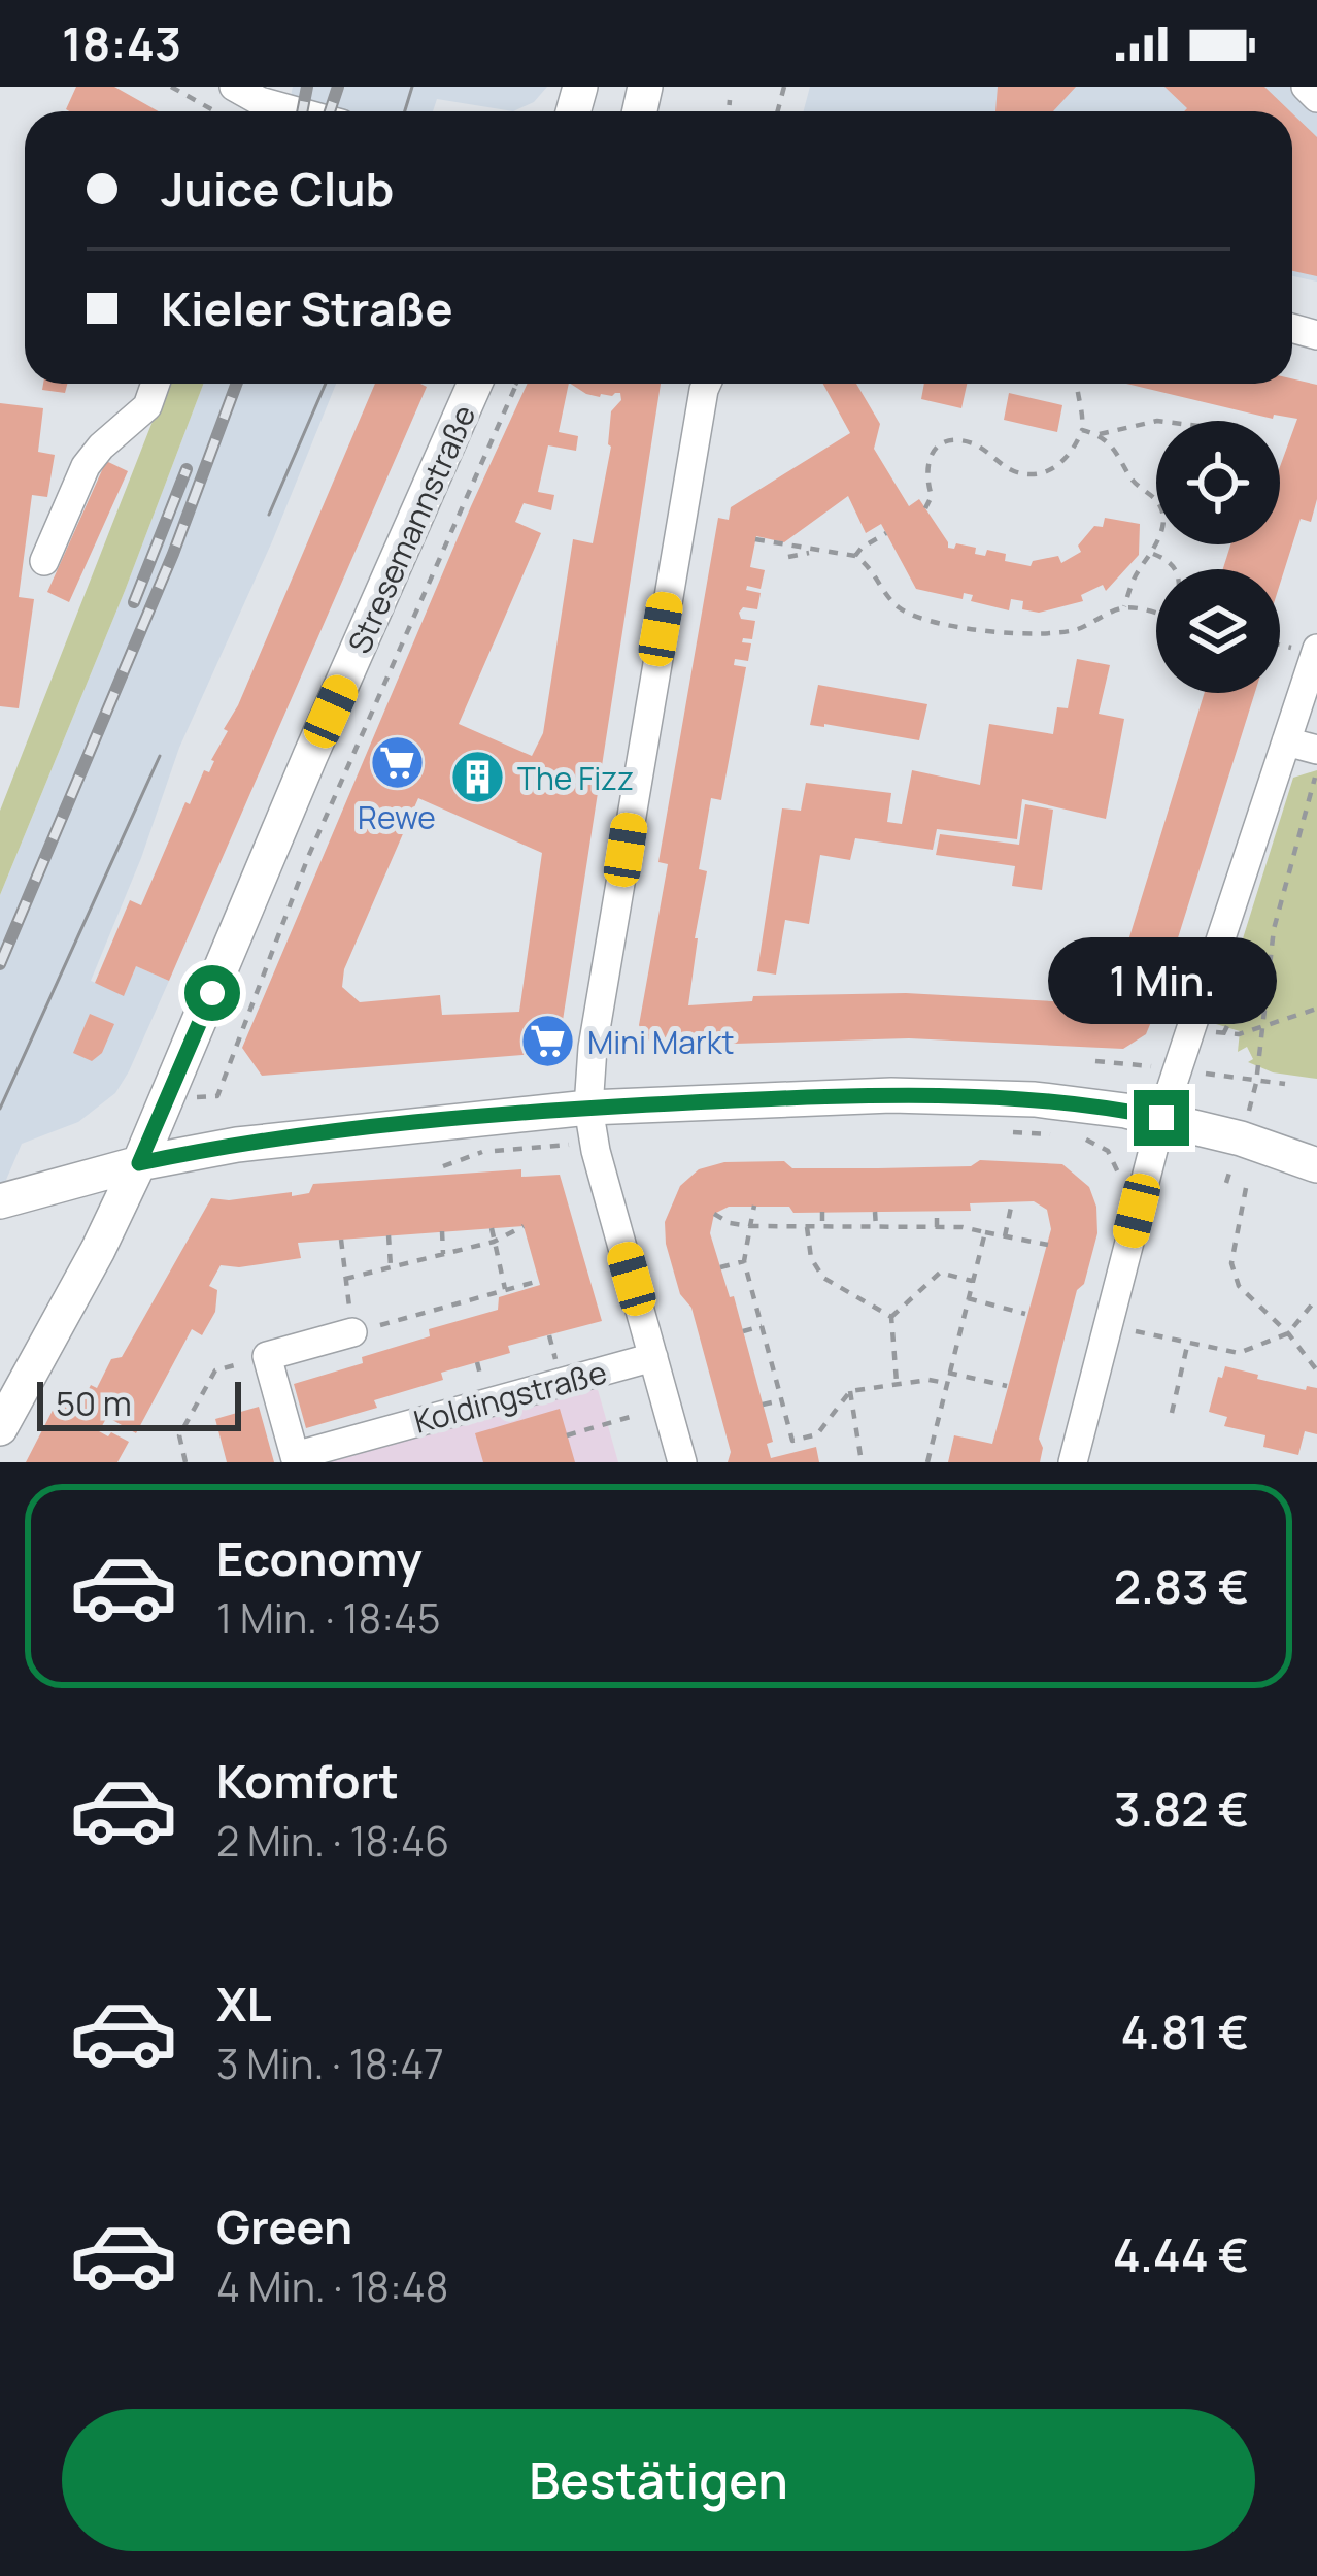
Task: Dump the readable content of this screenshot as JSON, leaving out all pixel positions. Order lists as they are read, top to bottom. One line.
{"streets":{"main road":["Stresemannstraße"],"street":["Koldingstraße"]},"places":{"supermarket":["Rewe","Mini Markt"],"building":["The Fizz"]},"scale_bar":"50 m","page":{"status":"18:43","banner":["Juice Club","Kieler Straße"],"bubble":"1 Min.","scale":"50 m","list":[{"name":"Economy","note":"1 Min. · 18:45","value":"2.83 €"},{"name":"Komfort","note":"2 Min. · 18:46","value":"3.82 €"},{"name":"XL","note":"3 Min. · 18:47","value":"4.81 €"},{"name":"Green","note":"4 Min. · 18:48","value":"4.44 €"}],"buttons":"Bestätigen"}}
